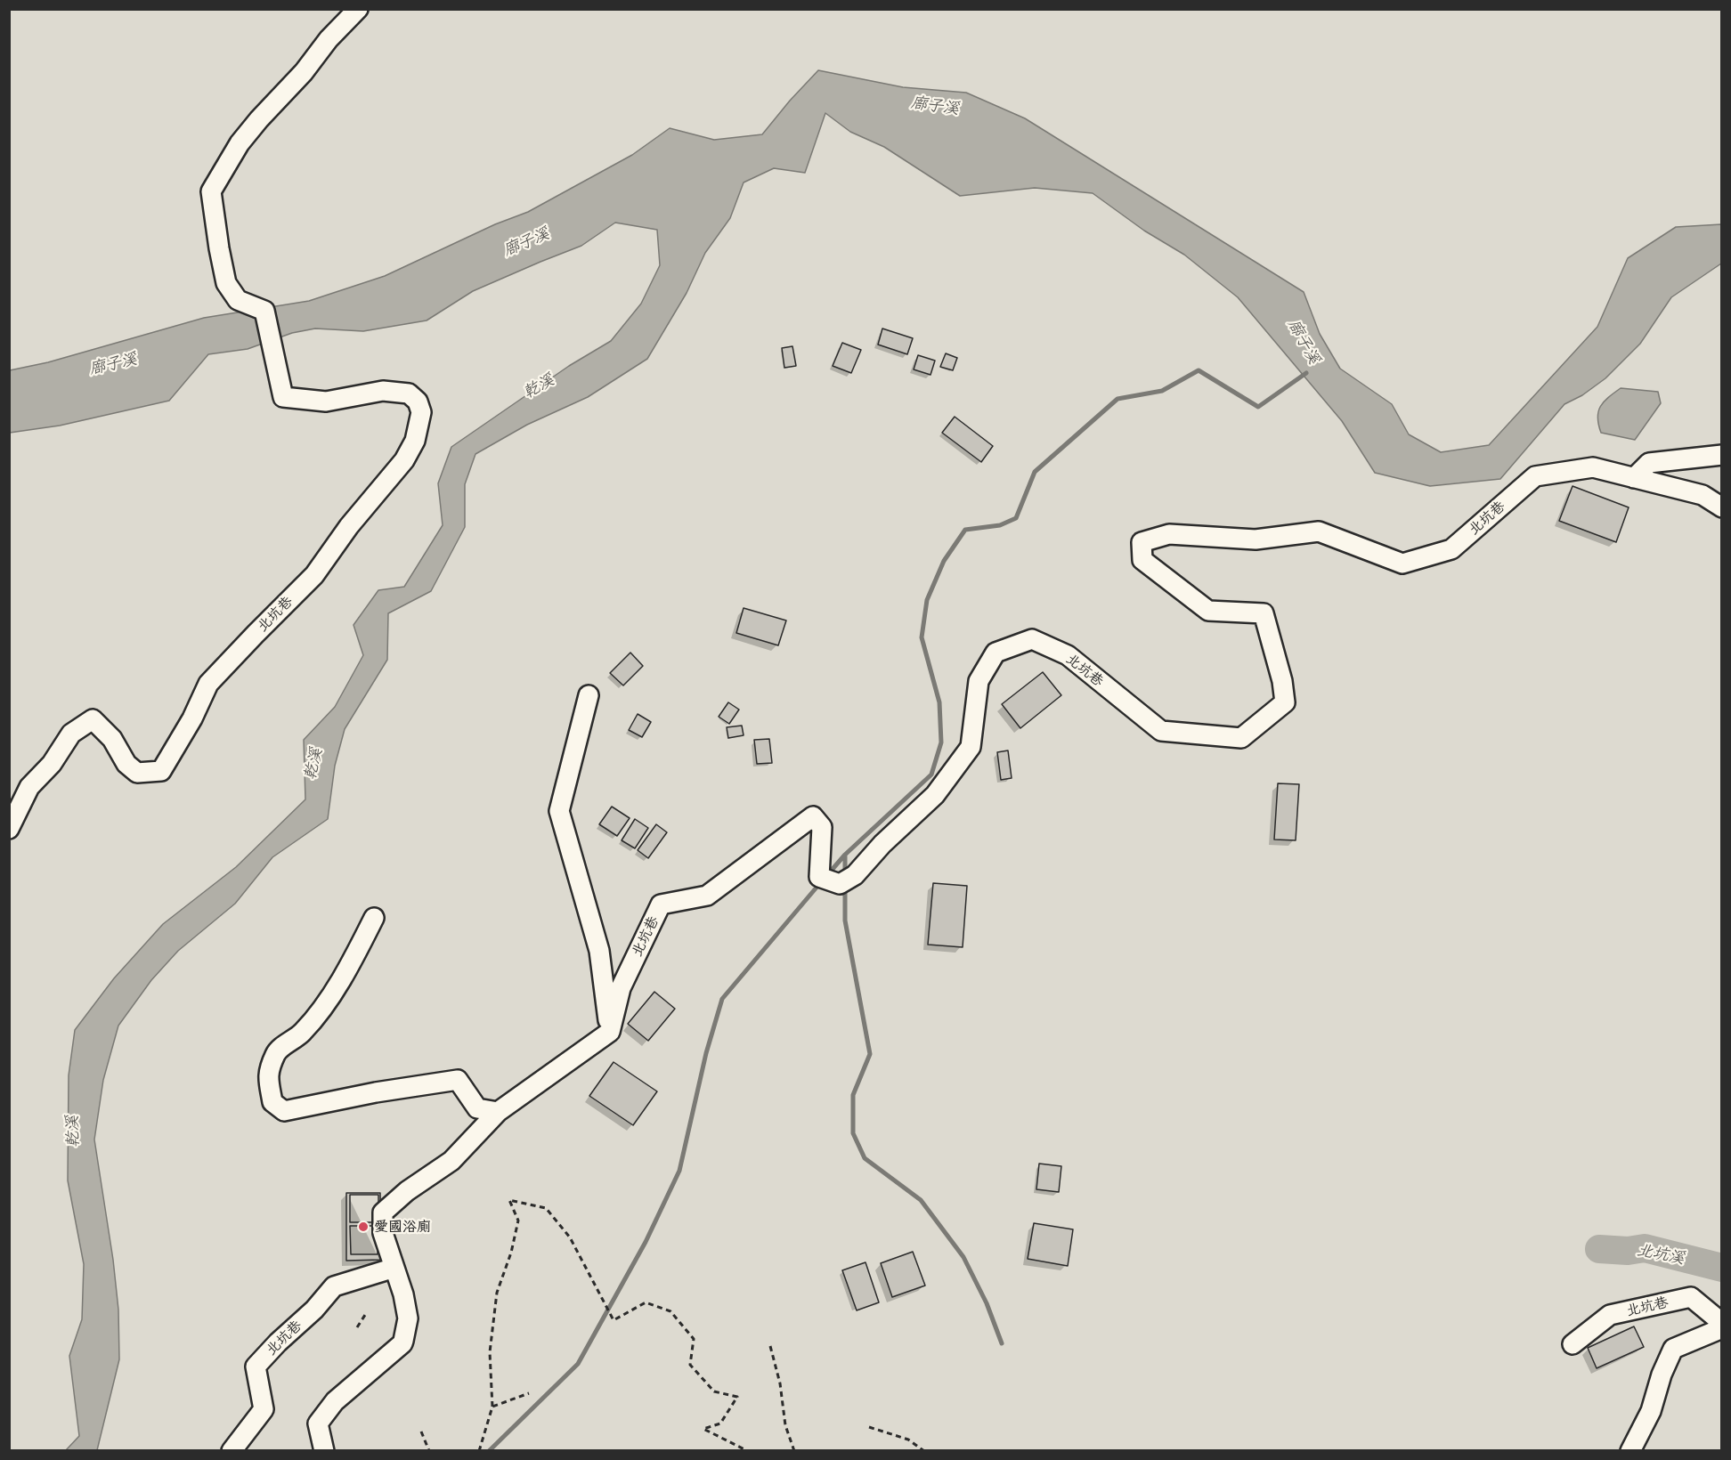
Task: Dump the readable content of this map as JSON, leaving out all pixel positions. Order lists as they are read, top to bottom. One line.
{"streets":{"street":["北坑巷"]},"water":["廍子溪","乾溪","北坑溪"],"places":["愛國浴廁"]}
